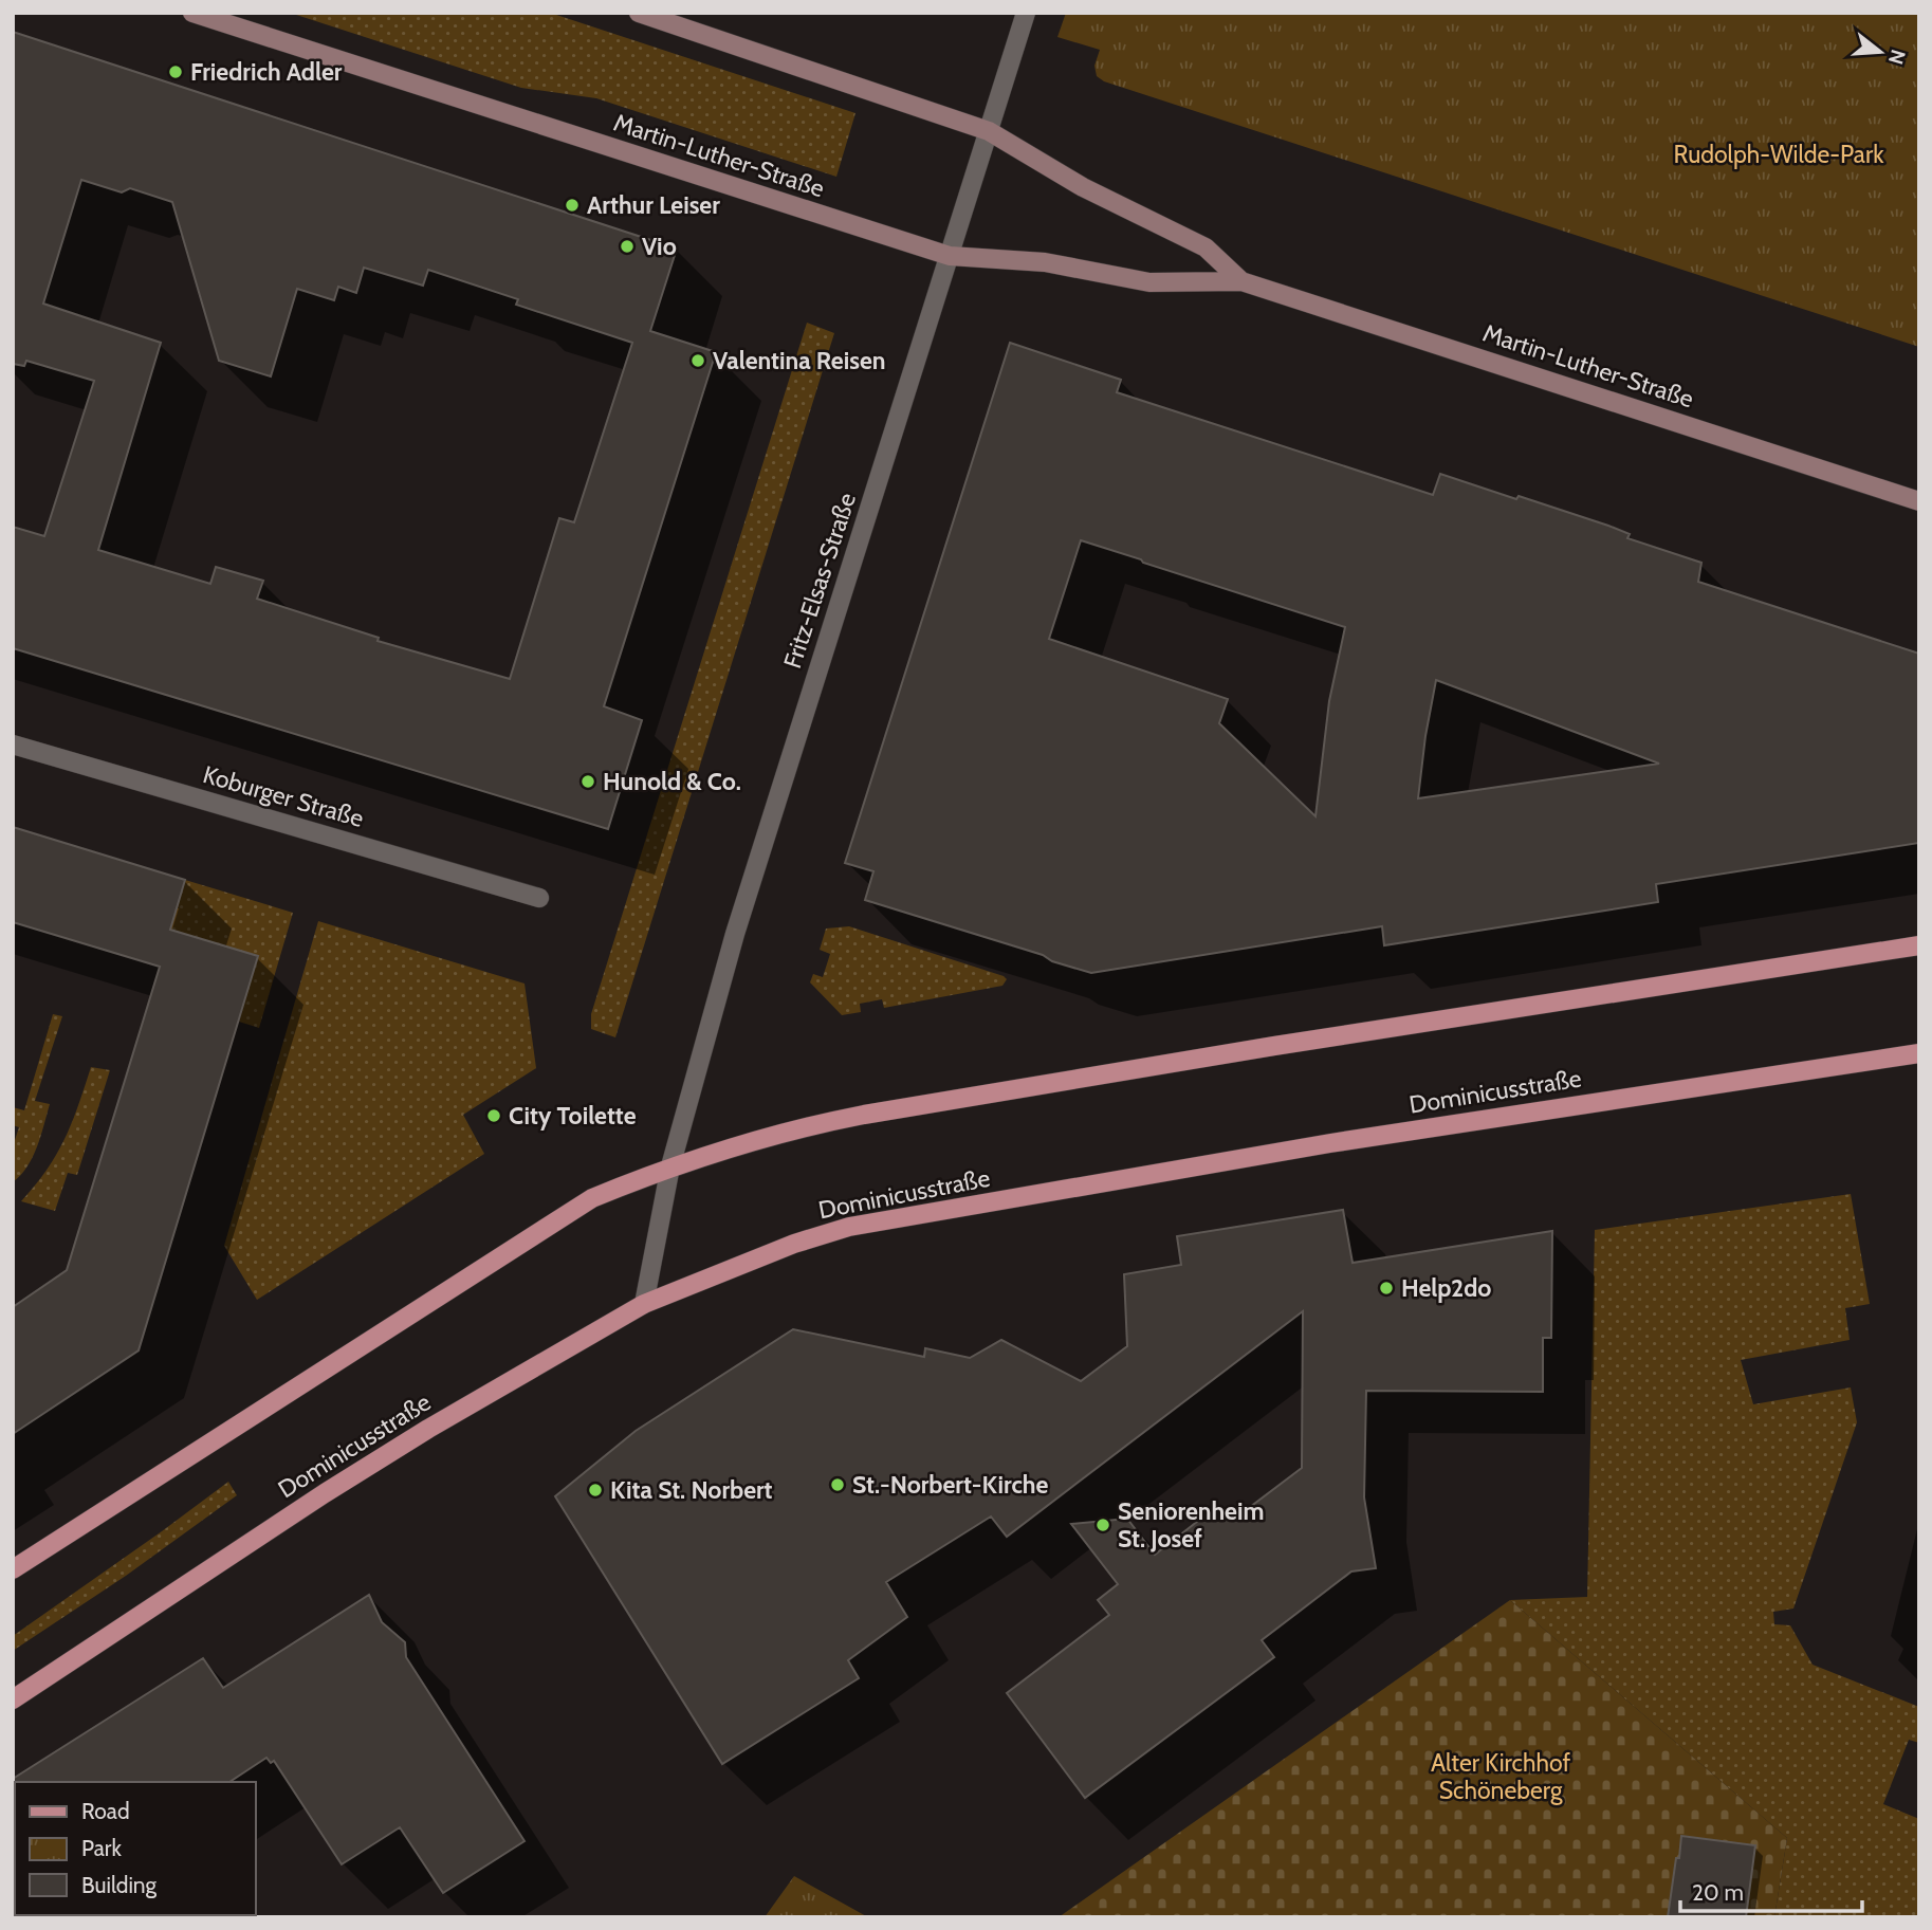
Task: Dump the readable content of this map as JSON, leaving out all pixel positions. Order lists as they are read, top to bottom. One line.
{"streets":{"main road":["Dominicusstraße"],"street":["Martin-Luther-Straße","Fritz-Elsas-Straße","Koburger Straße"]},"crossings":[["Martin-Luther-Straße","Fritz-Elsas-Straße"],["Fritz-Elsas-Straße","Dominicusstraße"]],"parks":["Rudolph-Wilde-Park","Alter Kirchhof Schöneberg"],"places":["Friedrich Adler","Arthur Leiser","Vio","Valentina Reisen","Hunold & Co.","City Toilette","Help2do","St.-Norbert-Kirche","Kita St. Norbert","Seniorenheim St. Josef"],"legend":["Road","Park","Building"],"scale_bar":"20 m","north":"right"}
